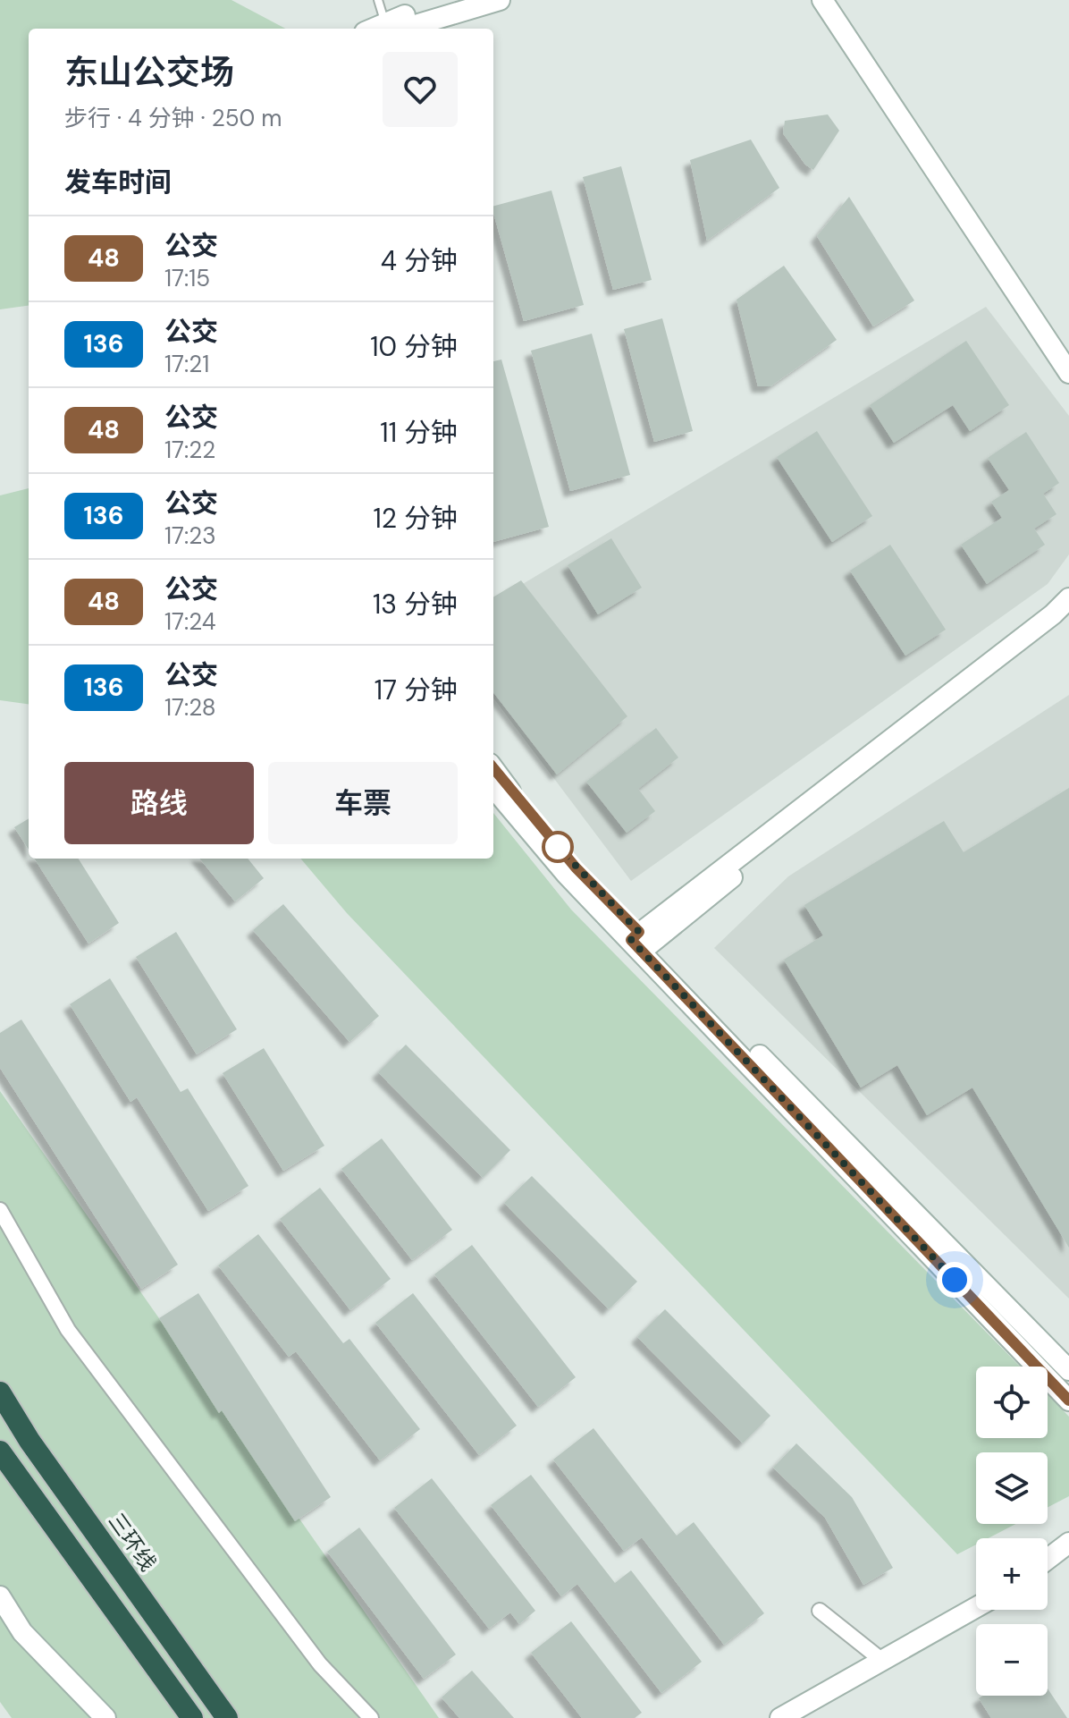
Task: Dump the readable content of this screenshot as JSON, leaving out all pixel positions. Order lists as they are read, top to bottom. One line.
{"streets":{"highway":["三环线"]},"lines":["bus line 48"],"page":{"heading":[["东山公交场","步行 · 4 分钟 · 250 m"],"发车时间"],"list":[{"mark":"48","name":"公交","note":"17:15","value":"4 分钟"},{"mark":"136","name":"公交","note":"17:21","value":"10 分钟"},{"mark":"48","name":"公交","note":"17:22","value":"11 分钟"},{"mark":"136","name":"公交","note":"17:23","value":"12 分钟"},{"mark":"48","name":"公交","note":"17:24","value":"13 分钟"},{"mark":"136","name":"公交","note":"17:28","value":"17 分钟"}],"buttons":["路线","车票"],"map_buttons":["+","−"]}}
